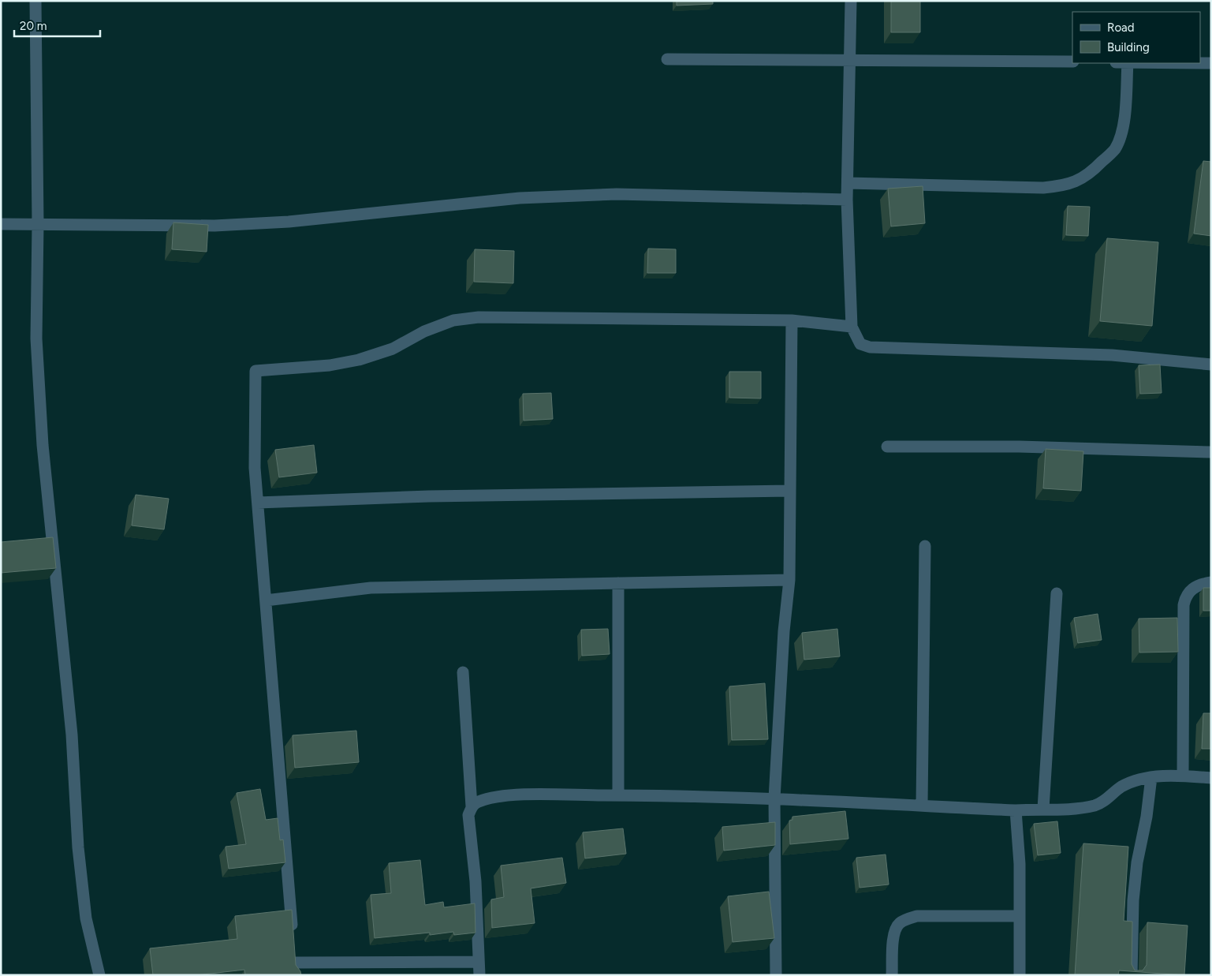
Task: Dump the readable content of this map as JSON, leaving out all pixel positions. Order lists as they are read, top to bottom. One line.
{"legend":["Road","Building"],"scale_bar":"20 m"}
